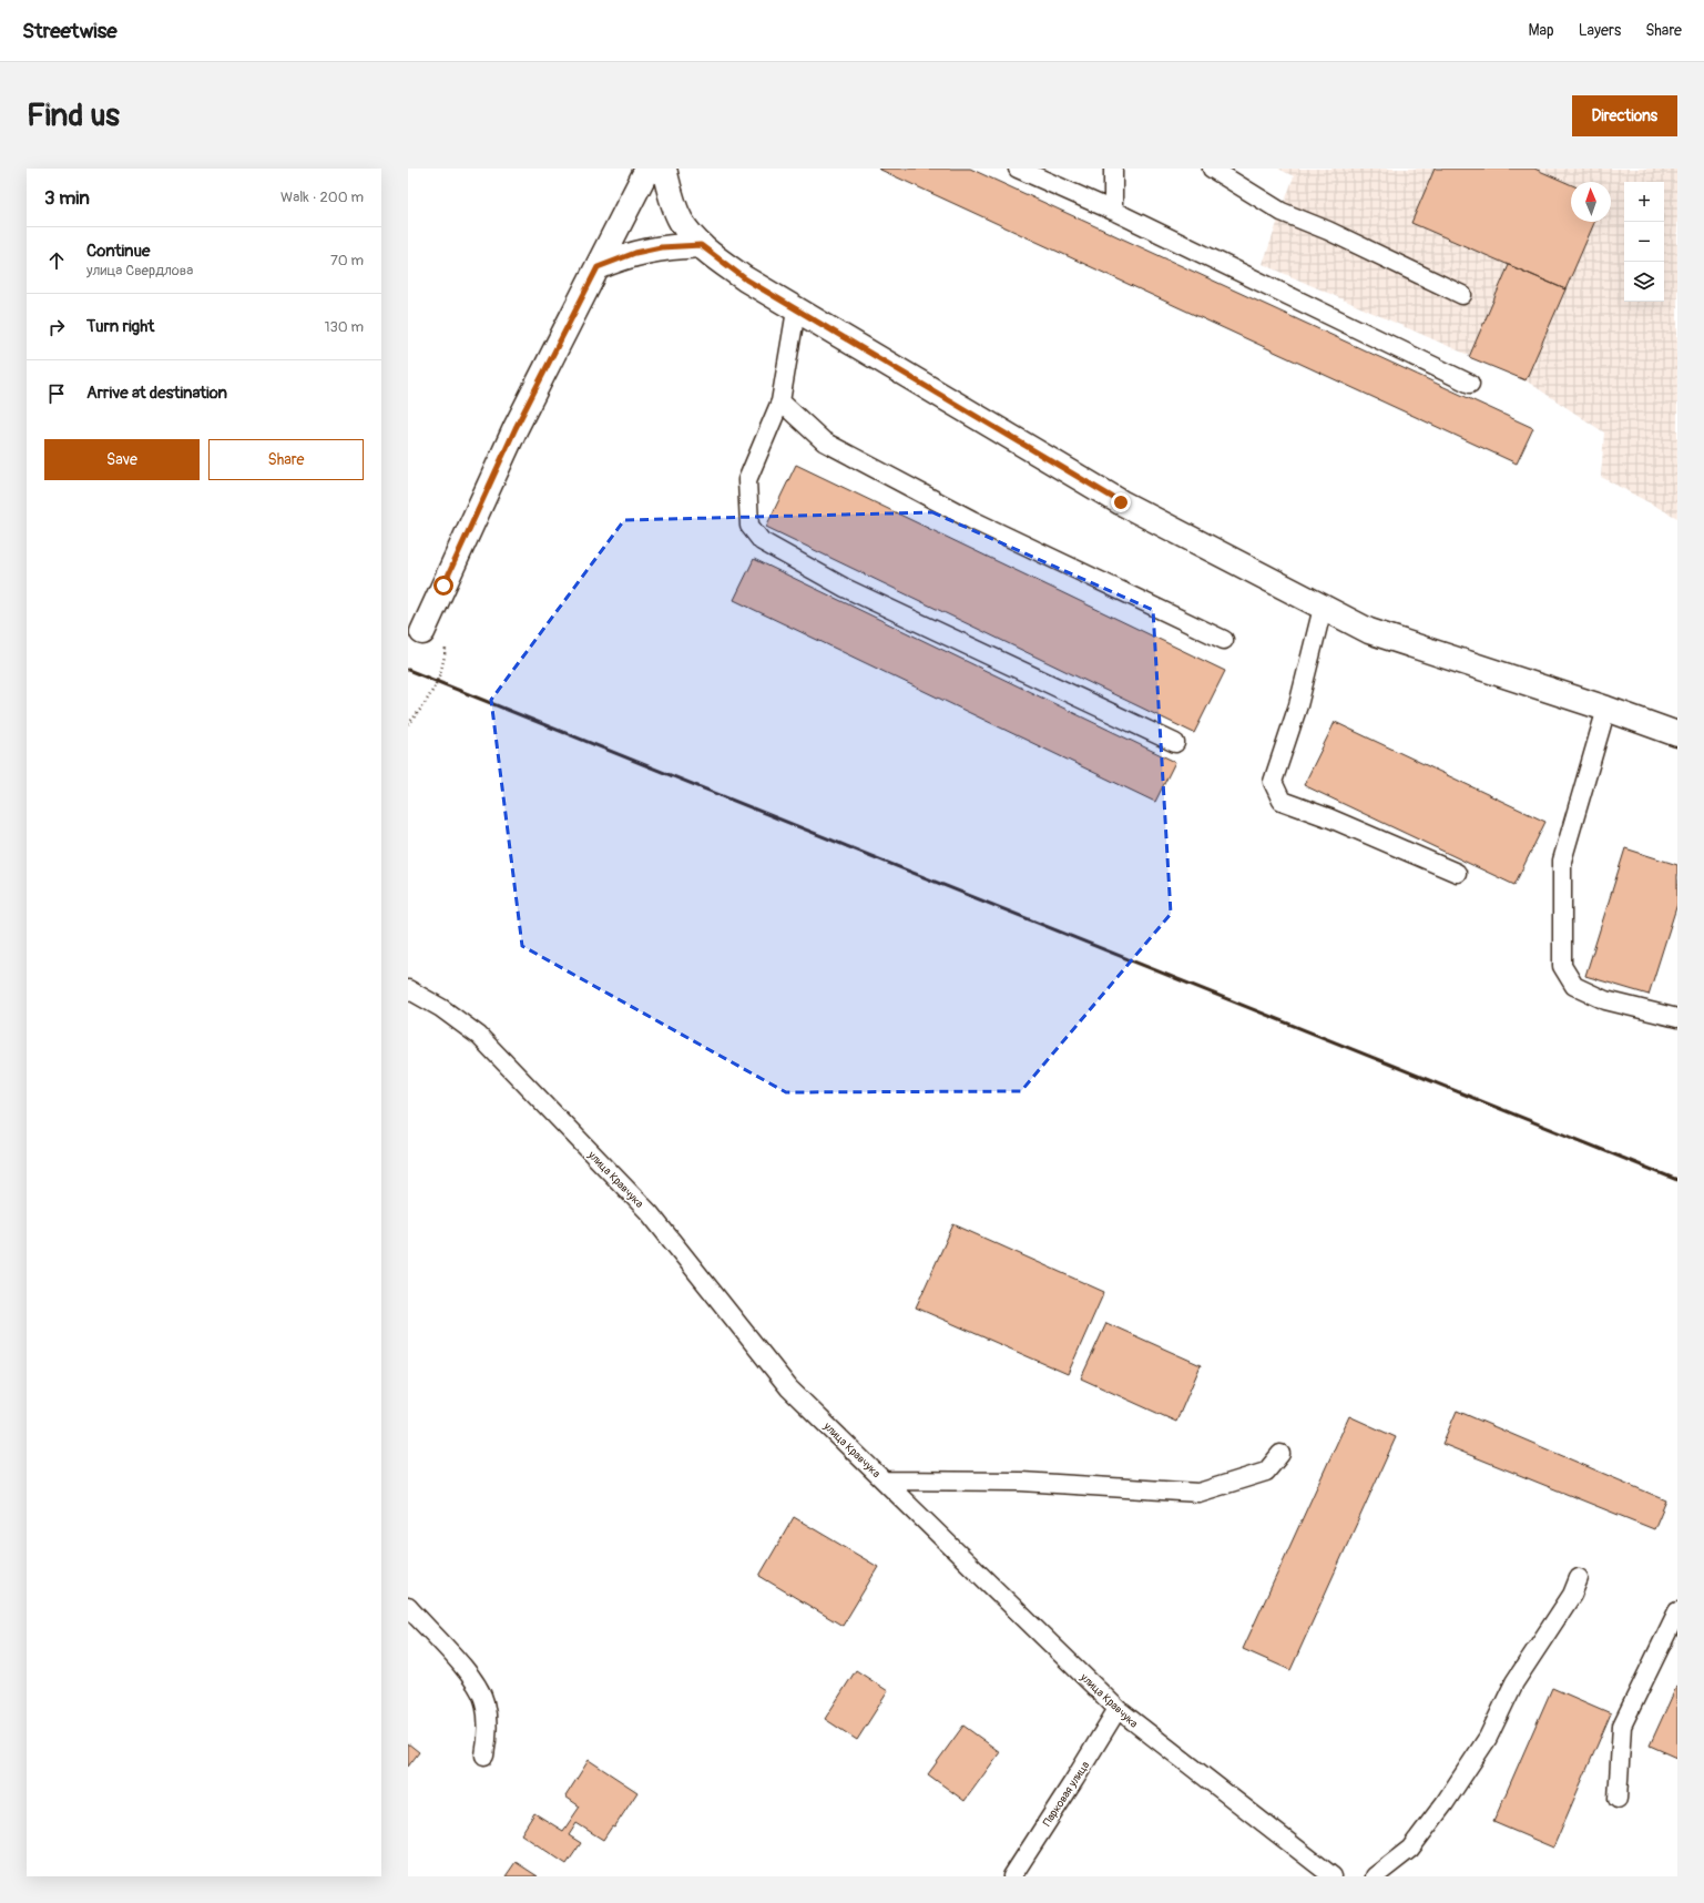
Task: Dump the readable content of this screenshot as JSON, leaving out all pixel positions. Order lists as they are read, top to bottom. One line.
{"streets":{"lane":["улица Кравчука","Парковая улица"]},"crossings":[["улица Кравчука","Парковая улица"]],"north":"top","page":{"header":"Streetwise","nav":["Map","Layers","Share"],"buttons":["Directions",["Save","Share"]],"title":"Find us","heading":["3 min","Walk · 200 m"],"map_buttons":["+","−"],"list":[["Continue","улица Свердлова","70 m"],["Turn right","130 m"],"Arrive at destination"]}}
